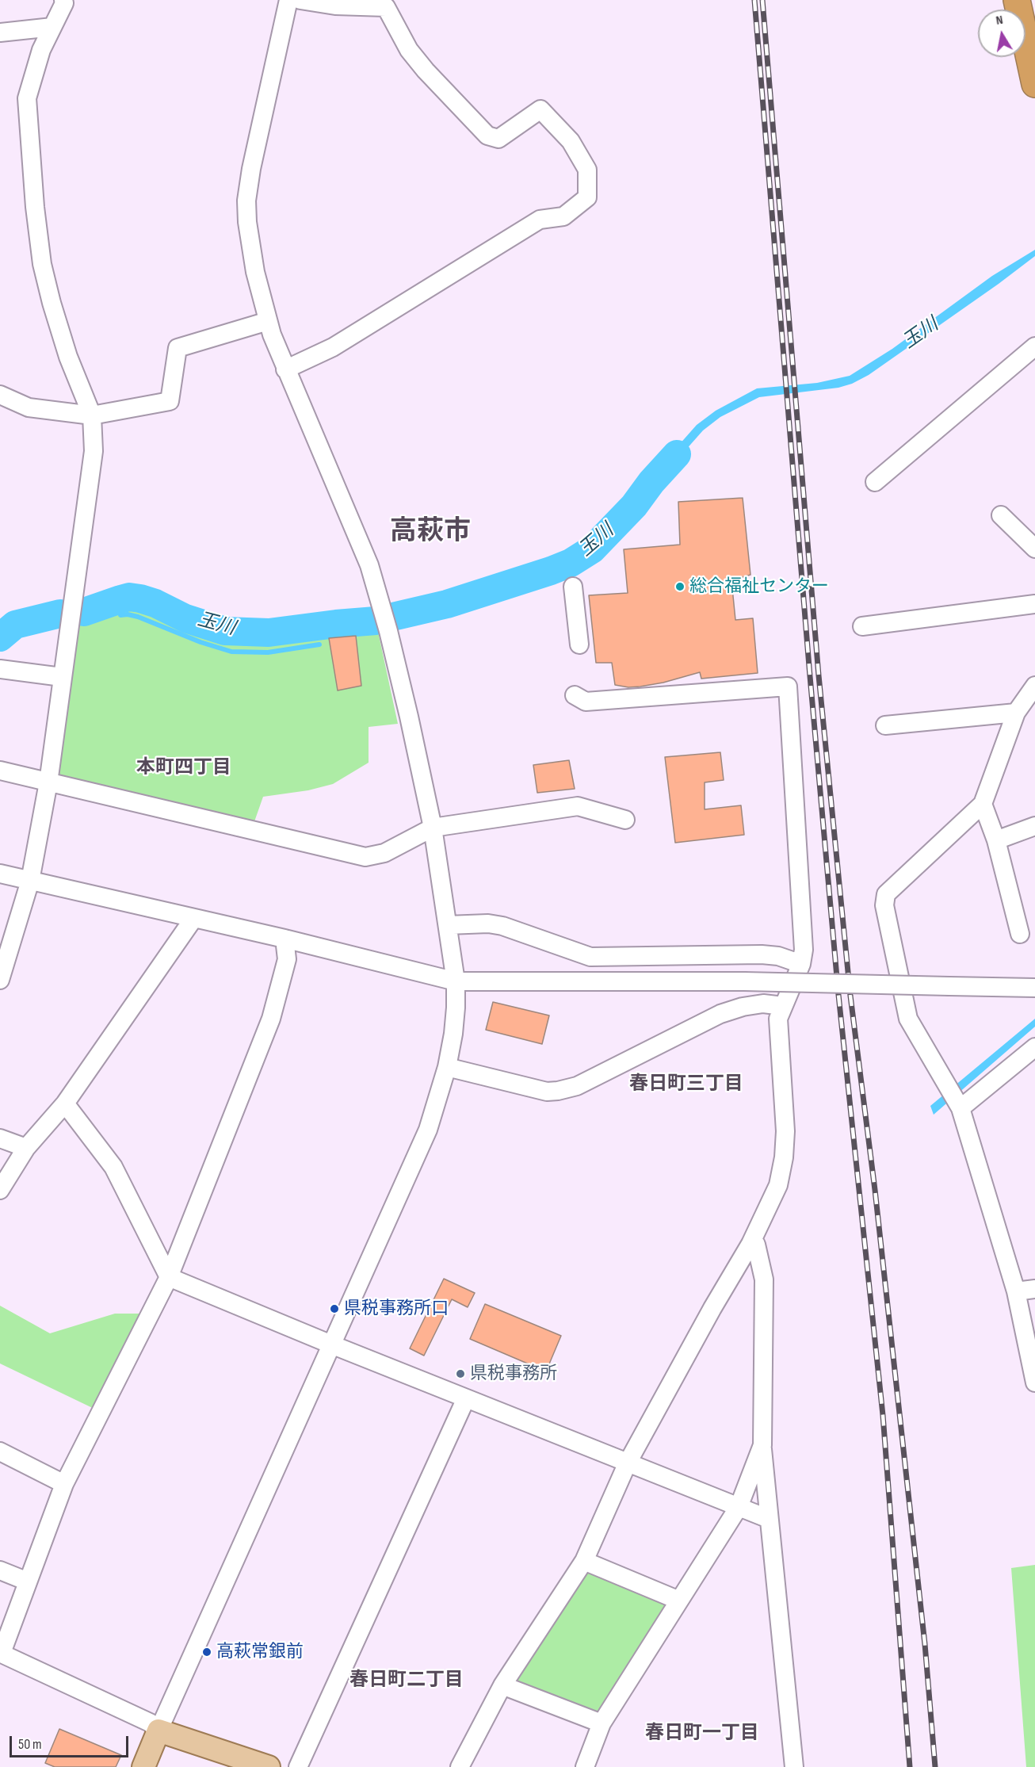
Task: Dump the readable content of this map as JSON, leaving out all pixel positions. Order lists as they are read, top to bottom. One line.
{"districts":["高萩市","本町四丁目","春日町三丁目","春日町二丁目","春日町一丁目"],"water":["玉川"],"places":["総合福祉センター","県税事務所口","県税事務所","高萩常銀前"],"scale_bar":"50 m","north":"top"}
